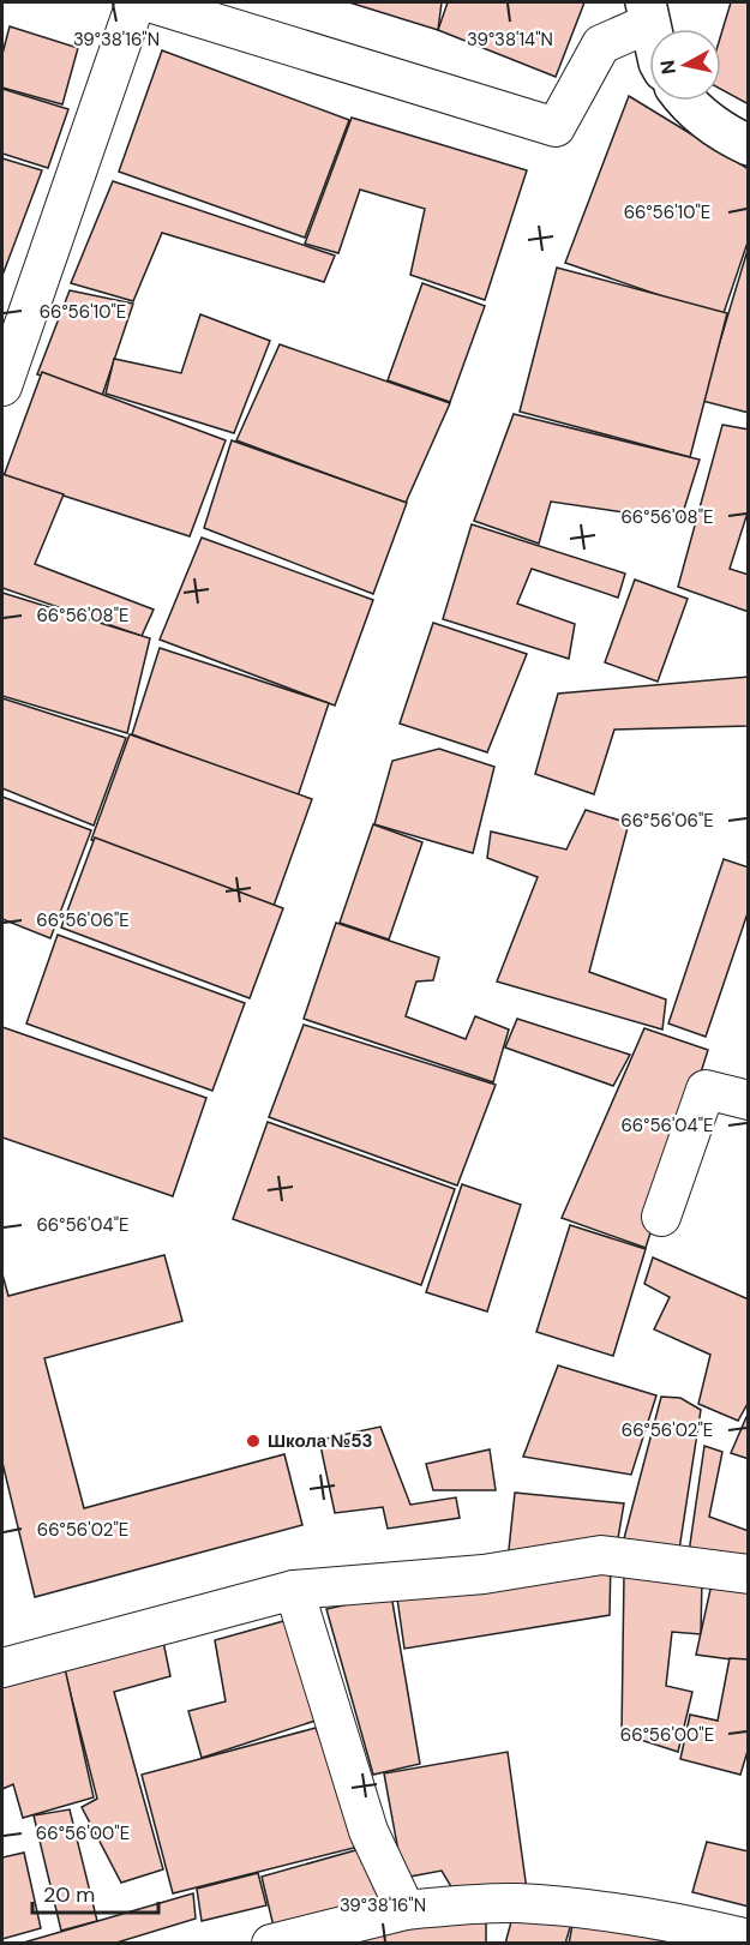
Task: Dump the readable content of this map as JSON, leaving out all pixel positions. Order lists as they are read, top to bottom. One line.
{"places":["Школа №53"],"scale_bar":"20 m","north":"left","coordinates":["39°38'16\"N","39°38'14\"N","66°56'10\"E","66°56'08\"E","66°56'06\"E","66°56'04\"E","66°56'02\"E","66°56'00\"E"]}
